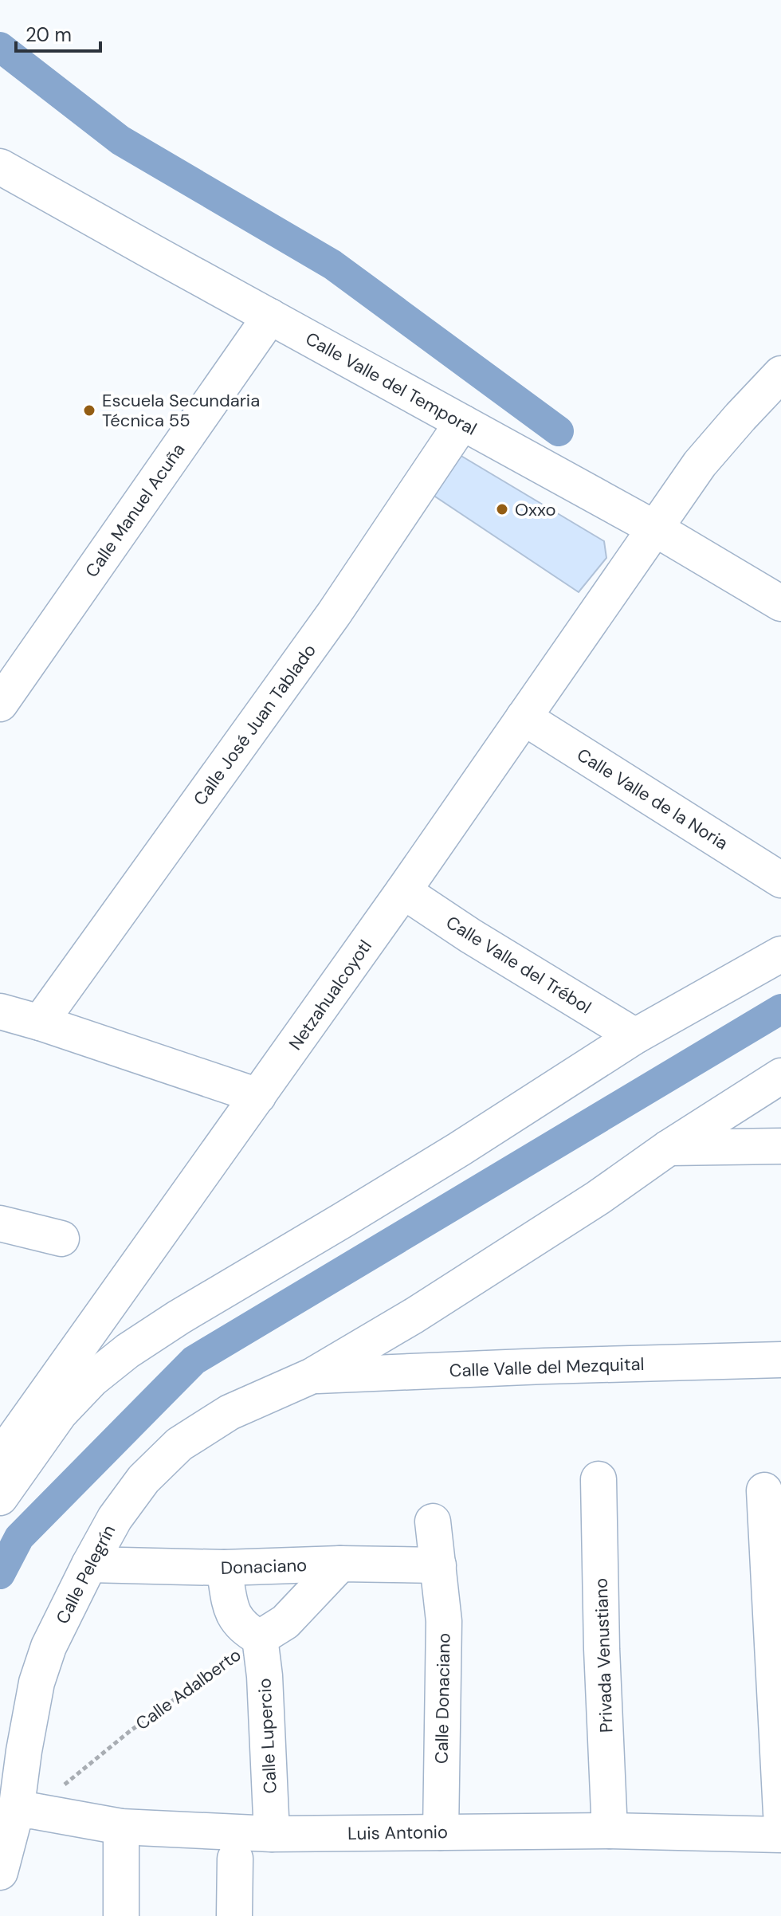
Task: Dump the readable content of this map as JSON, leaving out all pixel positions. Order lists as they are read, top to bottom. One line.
{"streets":{"street":["Calle Valle del Temporal","Calle Manuel Acuña","Calle José Juan Tablado","Calle Valle de la Noria","Calle Valle del Trébol","Netzahualcoyotl","Calle Valle del Mezquital","Donaciano","Calle Pelegrín","Privada Venustiano","Calle Adalberto","Calle Donaciano","Calle Lupercio","Luis Antonio"]},"crossings":[["Calle Valle del Temporal","Calle Manuel Acuña"],["Calle Valle del Temporal","Calle José Juan Tablado"],["Calle Valle del Temporal","Netzahualcoyotl"],["Calle Valle de la Noria","Netzahualcoyotl"],["Calle Valle del Trébol","Netzahualcoyotl"],["Calle Valle del Mezquital","Calle Pelegrín"],["Donaciano","Calle Pelegrín"],["Donaciano","Calle Adalberto"],["Donaciano","Calle Donaciano"],["Calle Pelegrín","Calle Adalberto"],["Calle Pelegrín","Luis Antonio"],["Privada Venustiano","Luis Antonio"],["Calle Adalberto","Calle Lupercio"],["Calle Adalberto","Luis Antonio"],["Calle Donaciano","Luis Antonio"],["Calle Lupercio","Luis Antonio"]],"places":["Escuela Secundaria Técnica 55","Oxxo"],"scale_bar":"20 m"}
